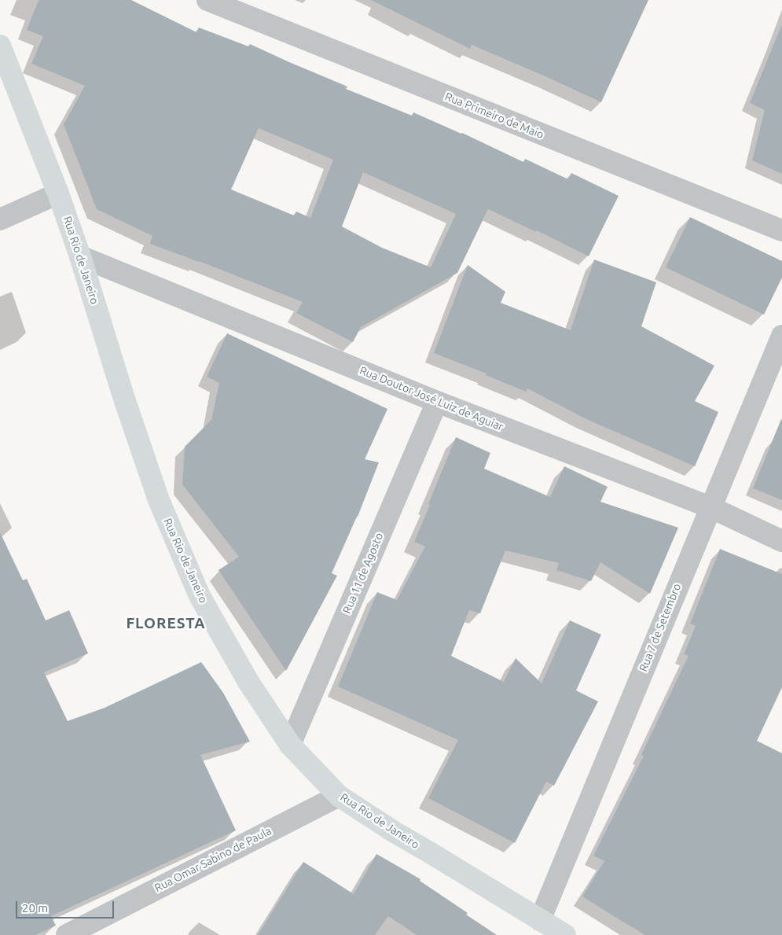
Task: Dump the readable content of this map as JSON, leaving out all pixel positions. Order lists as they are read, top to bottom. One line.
{"streets":{"main road":["Rua Rio de Janeiro"],"street":["Rua Primeiro de Maio","Rua Doutor José Luiz de Aguiar","Rua 11 de Agosto","Rua 7 de Setembro","Rua Omar Sabino de Paula"]},"crossings":[["Rua Rio de Janeiro","Rua Doutor José Luiz de Aguiar"],["Rua Rio de Janeiro","Rua 11 de Agosto"],["Rua Rio de Janeiro","Rua 7 de Setembro"],["Rua Rio de Janeiro","Rua Omar Sabino de Paula"],["Rua Doutor José Luiz de Aguiar","Rua 11 de Agosto"],["Rua Doutor José Luiz de Aguiar","Rua 7 de Setembro"]],"districts":["FLORESTA"],"scale_bar":"20 m"}
